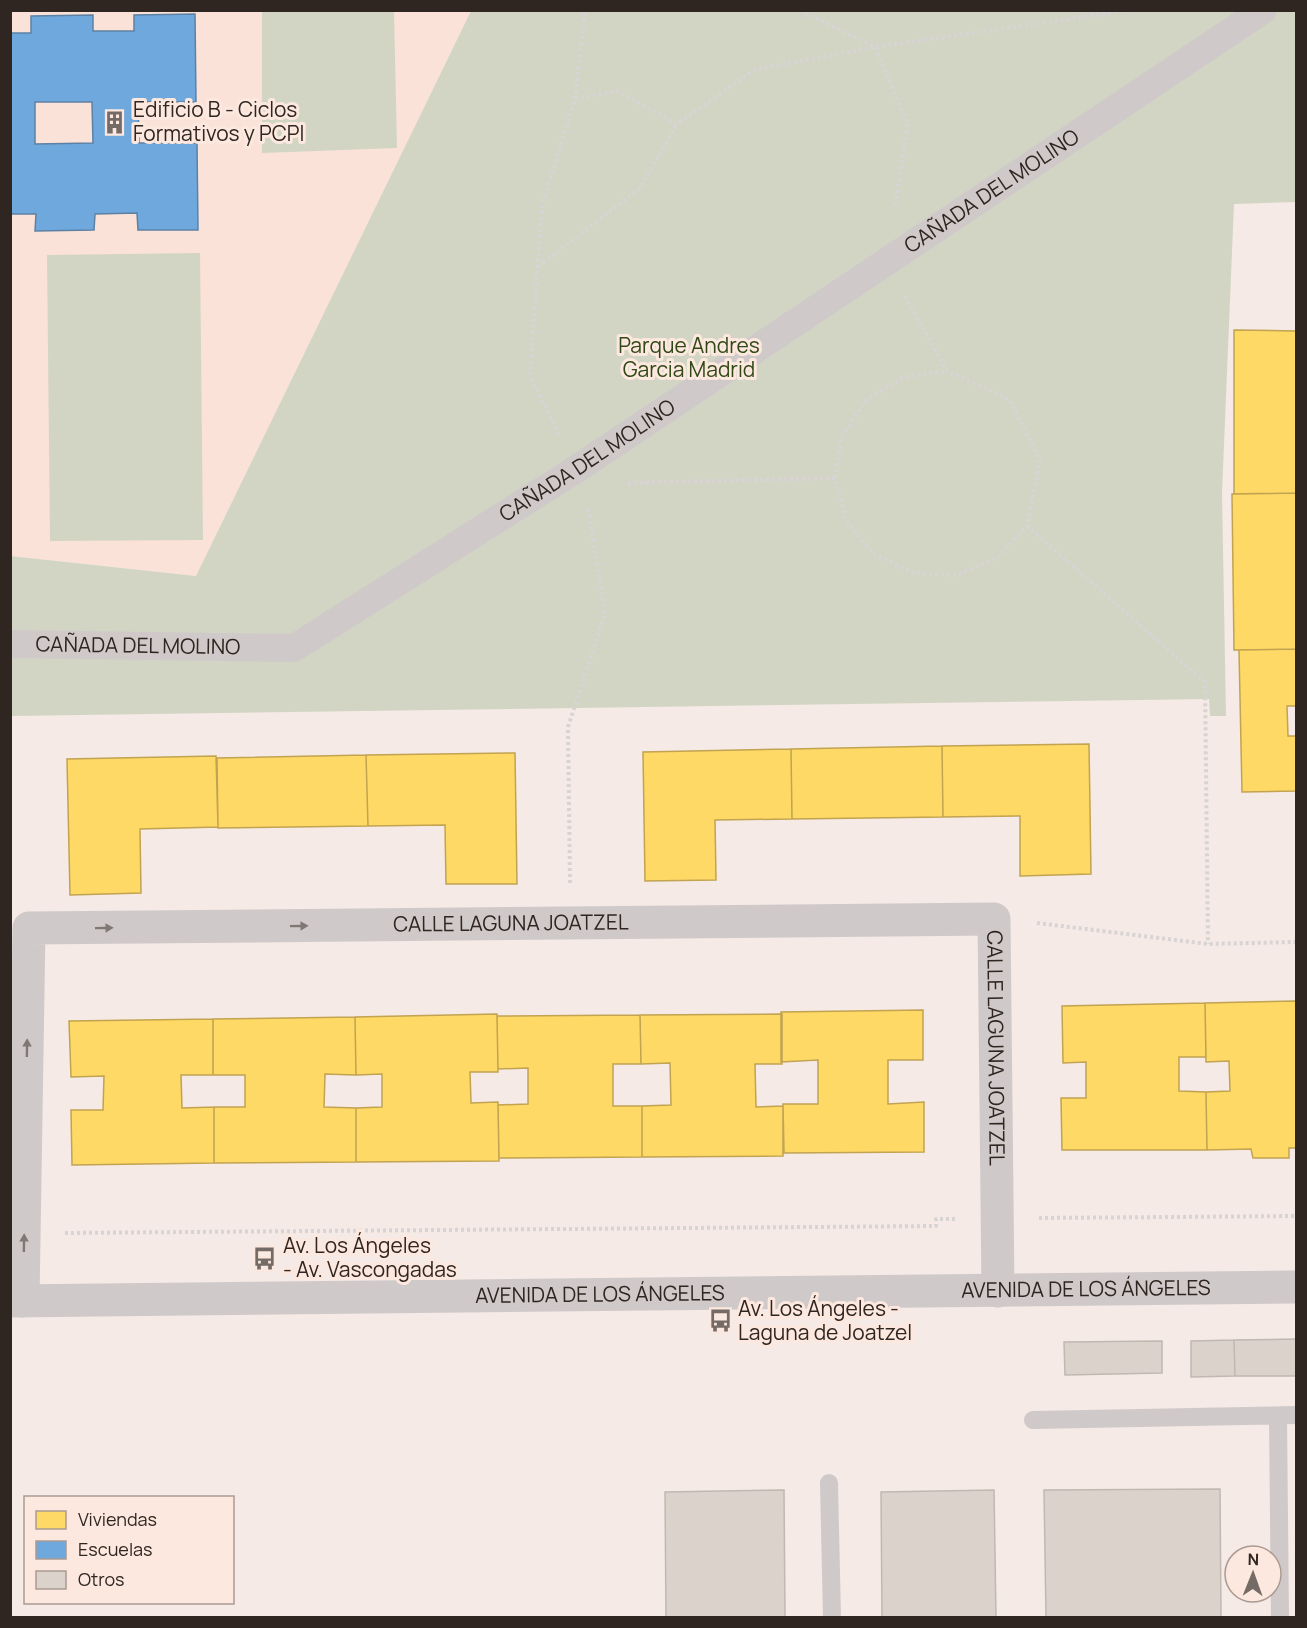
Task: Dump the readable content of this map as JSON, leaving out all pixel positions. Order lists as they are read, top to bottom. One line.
{"streets":{"street":["CAÑADA DEL MOLINO","CALLE LAGUNA JOATZEL","AVENIDA DE LOS ÁNGELES"]},"crossings":[["CALLE LAGUNA JOATZEL","AVENIDA DE LOS ÁNGELES"]],"parks":["Parque Andres Garcia Madrid"],"places":{"building":["Edificio B - Ciclos Formativos y PCPI"],"bus stop":["Av. Los Ángeles - Av. Vascongadas","Av. Los Ángeles - Laguna de Joatzel"]},"legend":["Viviendas","Escuelas","Otros"],"north":"top"}
